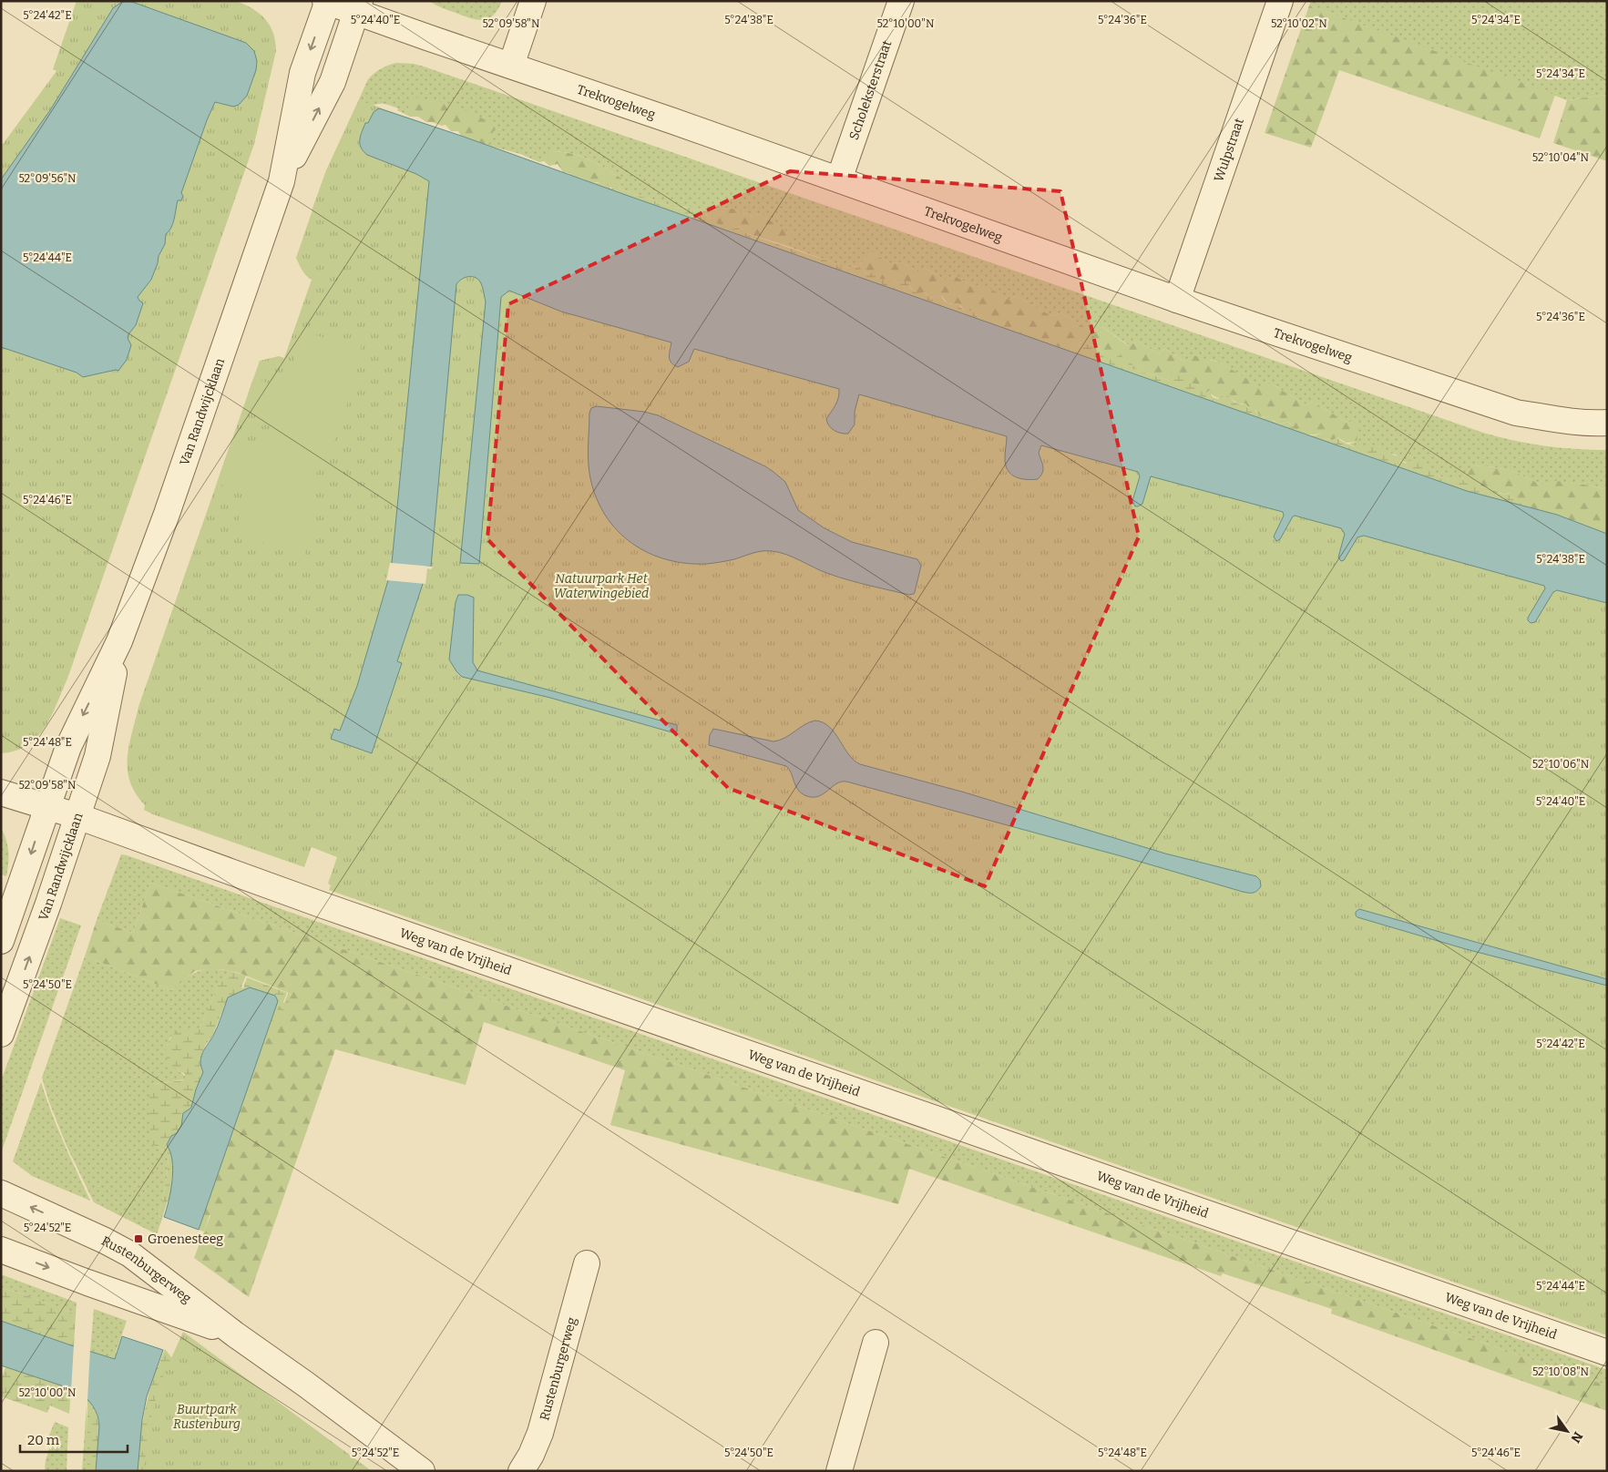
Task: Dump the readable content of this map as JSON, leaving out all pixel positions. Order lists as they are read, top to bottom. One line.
{"streets":{"street":["Scholeksterstraat","Trekvogelweg","Wulpstraat","Van Randwijcklaan","Weg van de Vrijheid","Rustenburgerweg"]},"crossings":[["Scholeksterstraat","Trekvogelweg"],["Trekvogelweg","Wulpstraat"],["Trekvogelweg","Van Randwijcklaan"],["Van Randwijcklaan","Weg van de Vrijheid"]],"parks":["Natuurpark Het Waterwingebied","Buurtpark Rustenburg"],"places":{"transit":["Groenesteeg"]},"scale_bar":"20 m","north":"bottom right","coordinates":["5°24'42\"E","5°24'34\"E","5°24'40\"E","5°24'38\"E","5°24'36\"E","52°09'58\"N","52°10'02\"N","52°10'00\"N","52°10'04\"N","52°09'56\"N","5°24'44\"E","5°24'46\"E","5°24'48\"E","52°10'06\"N","5°24'50\"E","5°24'52\"E","52°10'08\"N"]}
